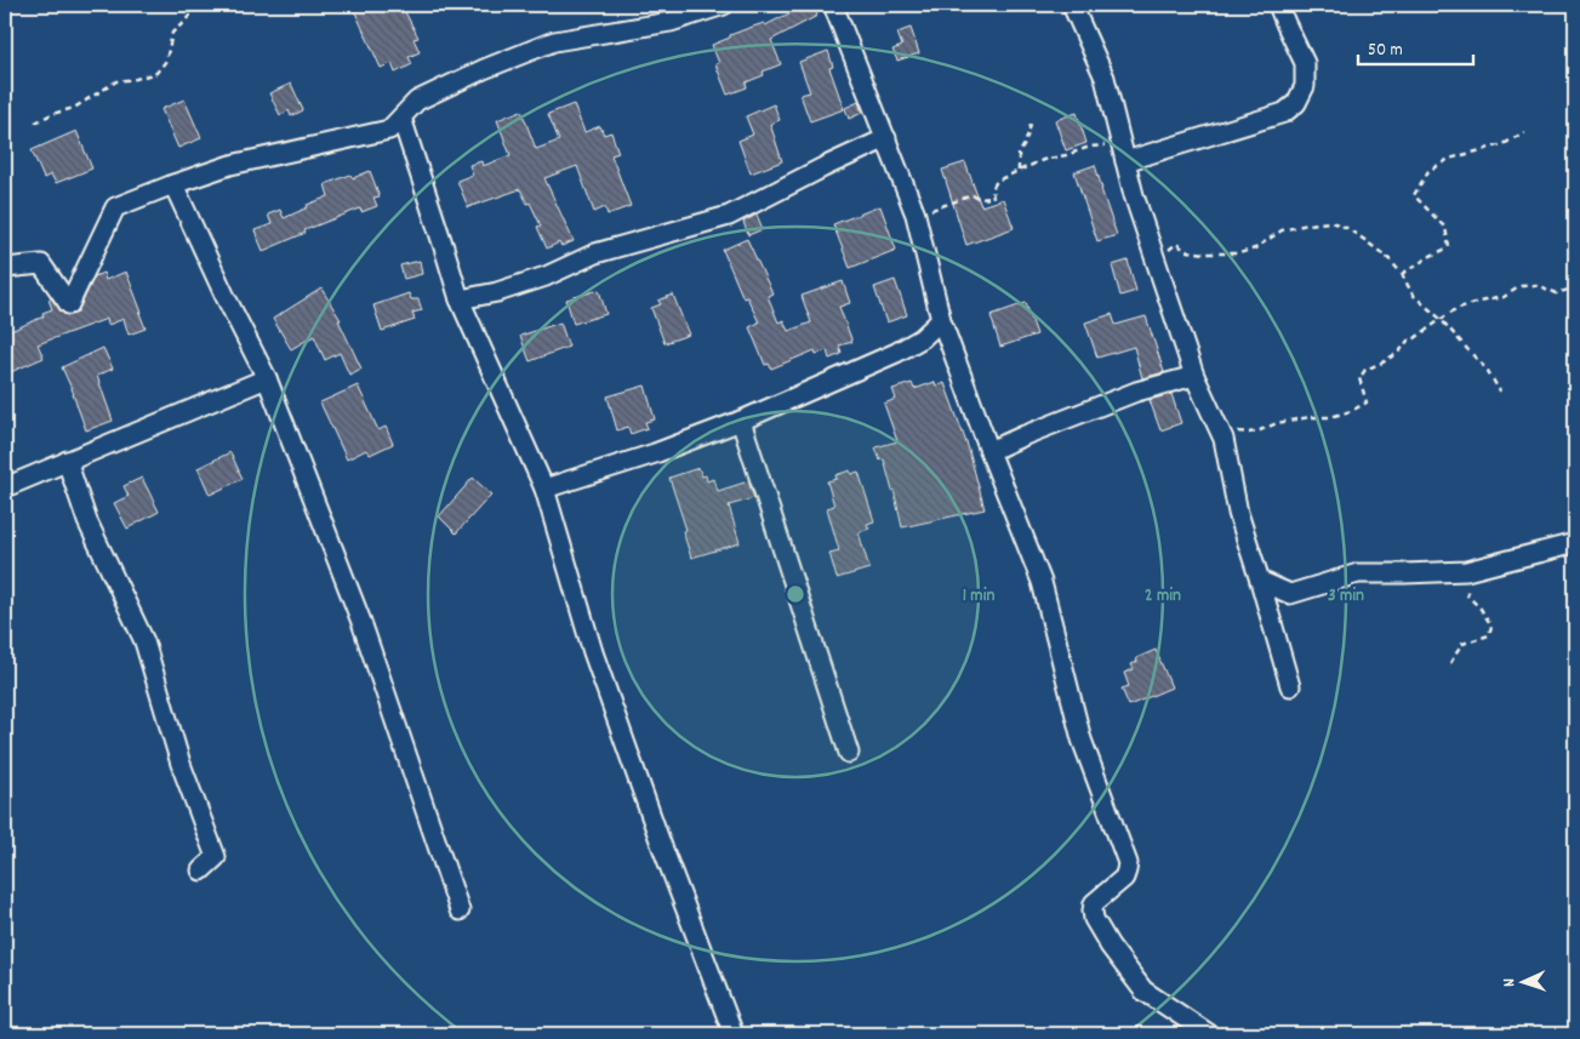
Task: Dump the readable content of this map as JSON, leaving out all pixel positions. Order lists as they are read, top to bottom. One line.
{"scale_bar":"50 m","north":"left","rings":["1 min","2 min","3 min"]}
